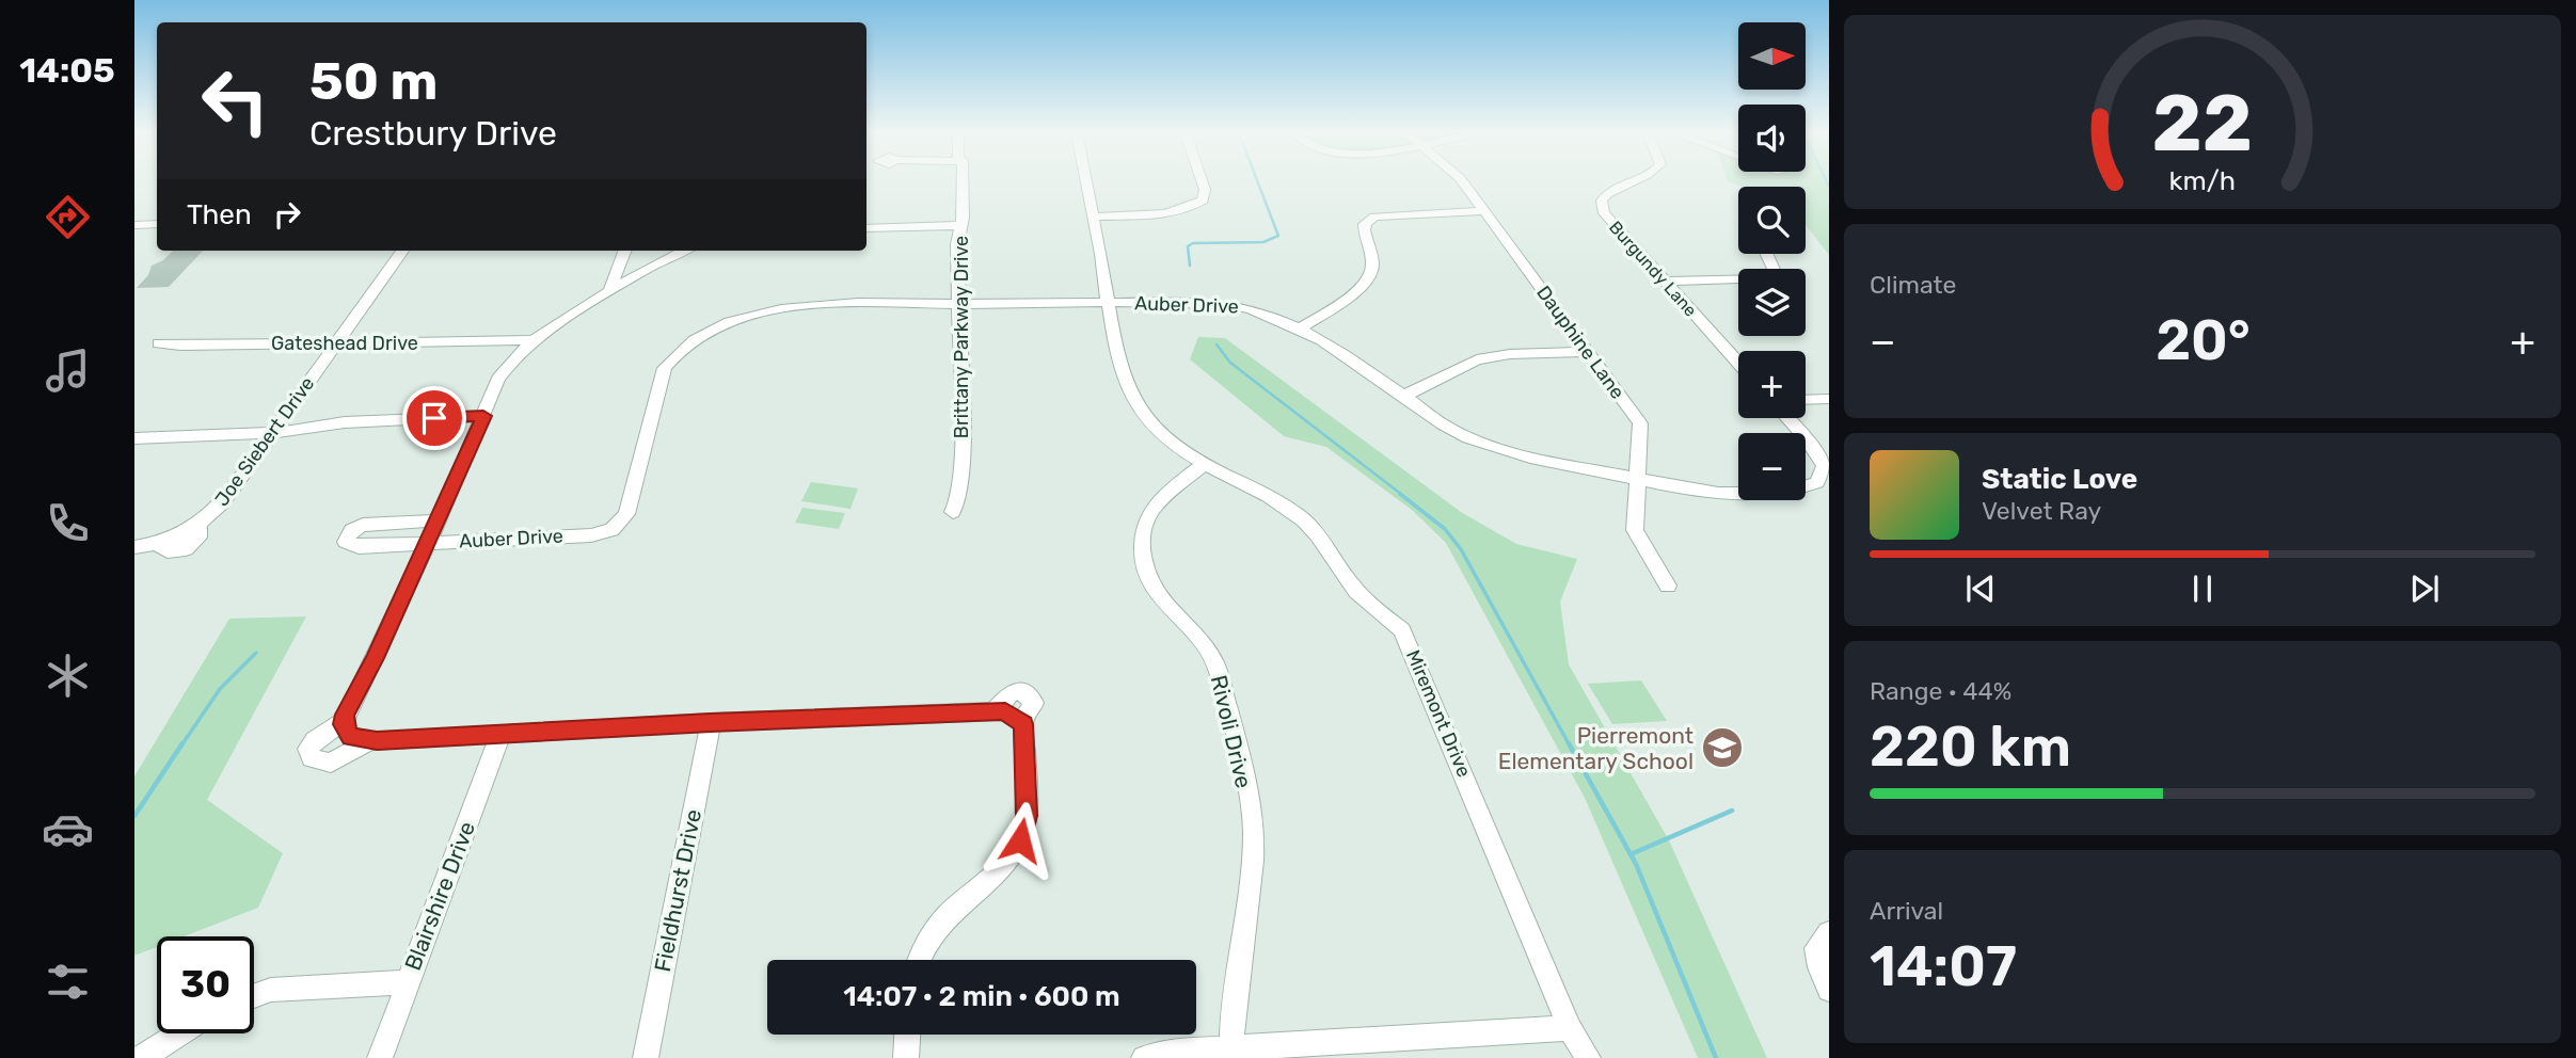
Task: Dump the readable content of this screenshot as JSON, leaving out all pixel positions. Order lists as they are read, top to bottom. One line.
{"streets":{"street":["Burgundy Lane","Auber Drive","Brittany Parkway Drive","Dauphine Lane","Gateshead Drive","Joe Siebert Drive","Miremont Drive","Rivoli Drive","Fieldhurst Drive","Blairshire Drive"]},"crossings":[["Auber Drive","Brittany Parkway Drive"],["Auber Drive","Dauphine Lane"],["Auber Drive","Miremont Drive"],["Gateshead Drive","Joe Siebert Drive"],["Miremont Drive","Rivoli Drive"]],"places":{"school or university":["Pierremont Elementary School"]},"north":"right","page":{"tabs":"14:05","map_buttons":["+","−"],"turn":["50 m","Crestbury Drive"],"then":"Then","tile":["Climate",["Range · 44%","220 km"],["Arrival","14:07"]],"heat":["−","20°","+"],"song":["Static Love","Velvet Ray"],"limit":"30","trip":"14:07 · 2 min · 600 m","gauge":["22","km/h"]}}
